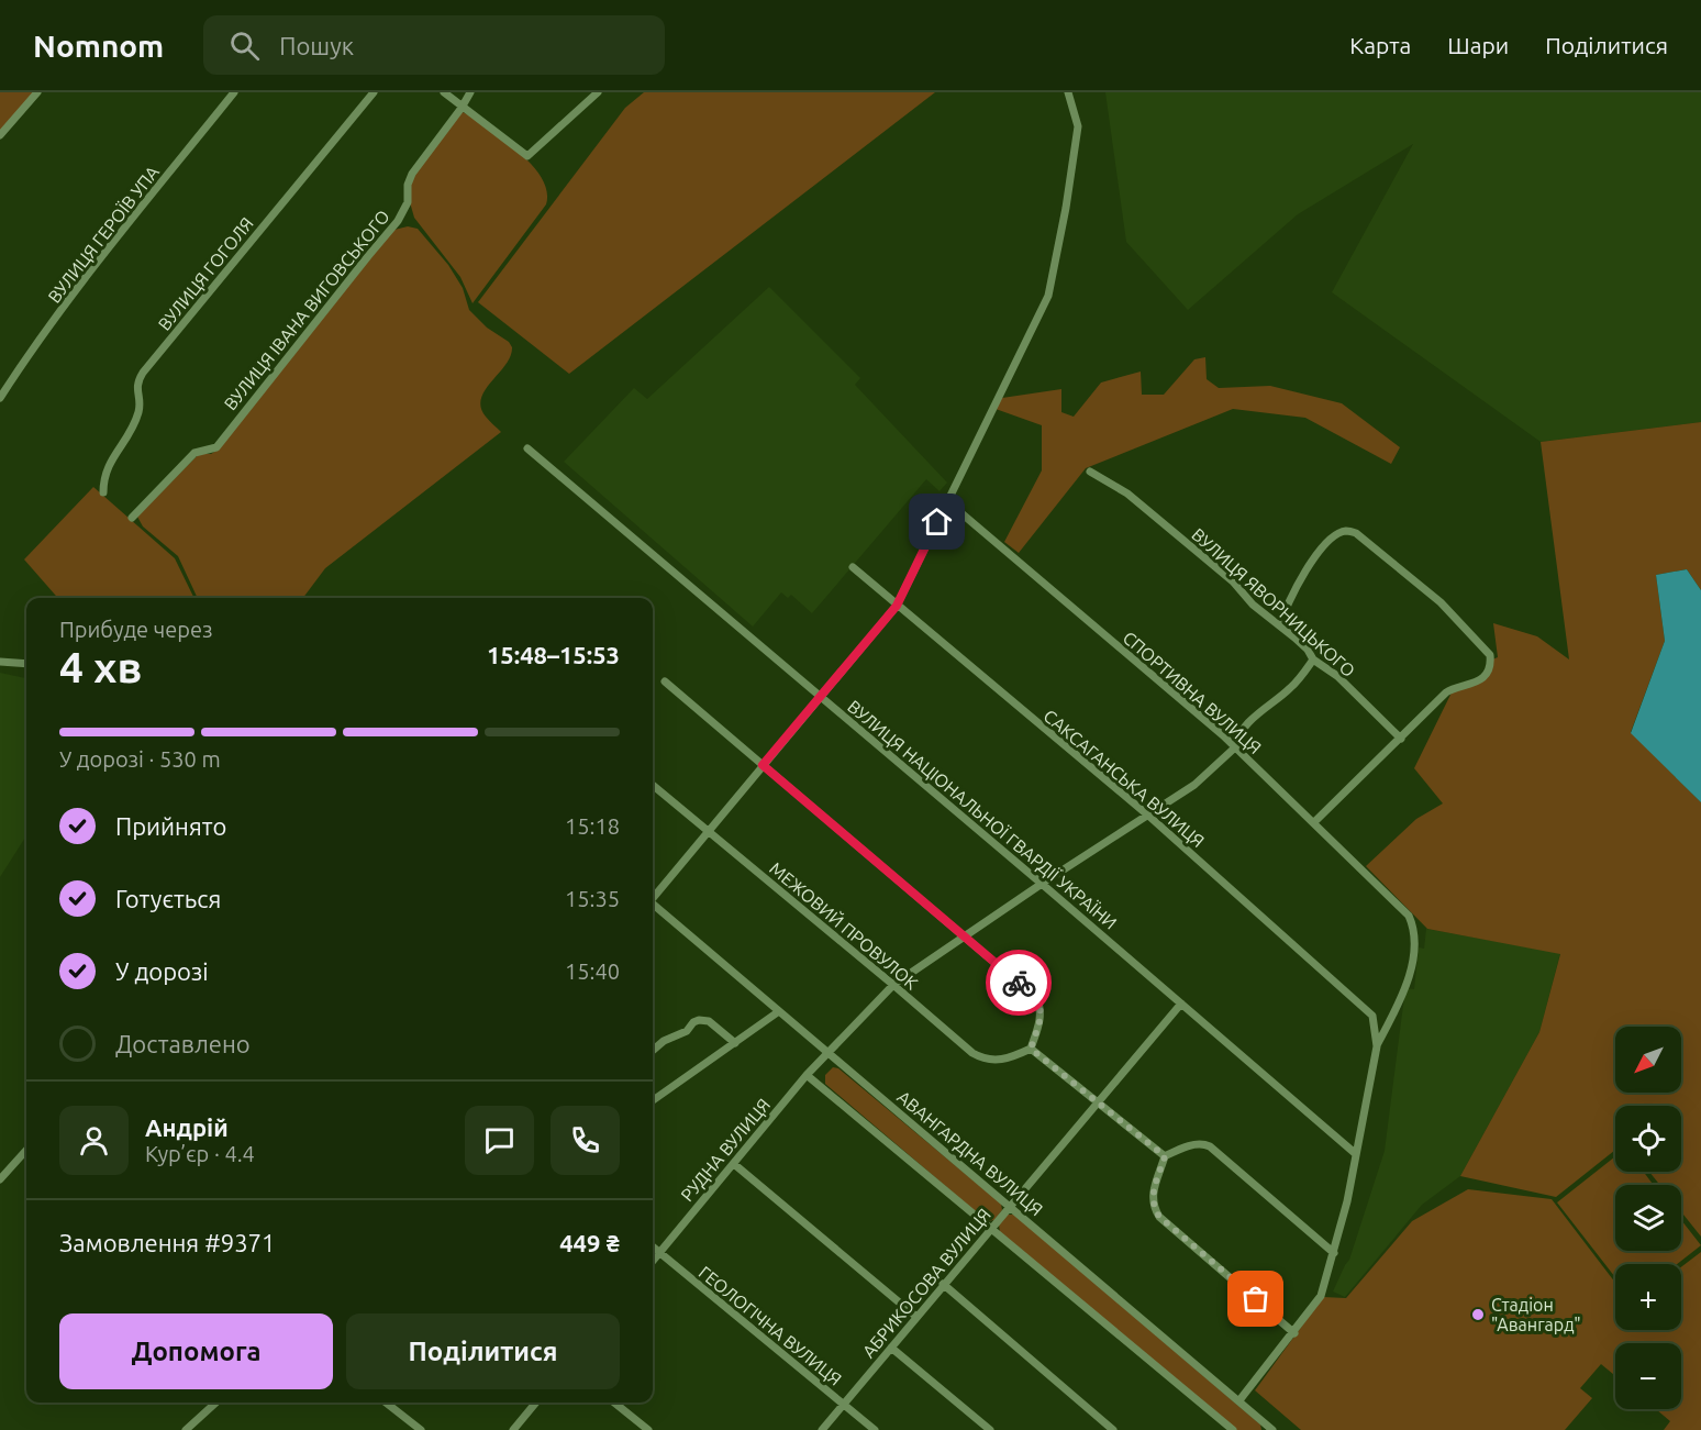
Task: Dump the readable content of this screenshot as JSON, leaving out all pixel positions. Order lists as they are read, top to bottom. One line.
{"streets":{"street":["ВУЛИЦЯ ГЕРОЇВ УПА","ВУЛИЦЯ ГОГОЛЯ","ВУЛИЦЯ ІВАНА ВИГОВСЬКОГО","ВУЛИЦЯ ЯВОРНИЦЬКОГО","СПОРТИВНА ВУЛИЦЯ","САКСАГАНСЬКА ВУЛИЦЯ","ВУЛИЦЯ НАЦІОНАЛЬНОЇ ГВАРДІЇ УКРАЇНИ","МЕЖОВИЙ ПРОВУЛОК","РУДНА ВУЛИЦЯ","АВАНГАРДНА ВУЛИЦЯ","АБРИКОСОВА ВУЛИЦЯ","ГЕОЛОГІЧНА ВУЛИЦЯ"]},"crossings":[["ВУЛИЦЯ ЯВОРНИЦЬКОГО","РУДНА ВУЛИЦЯ"],["СПОРТИВНА ВУЛИЦЯ","САКСАГАНСЬКА ВУЛИЦЯ"],["СПОРТИВНА ВУЛИЦЯ","РУДНА ВУЛИЦЯ"],["САКСАГАНСЬКА ВУЛИЦЯ","РУДНА ВУЛИЦЯ"],["ВУЛИЦЯ НАЦІОНАЛЬНОЇ ГВАРДІЇ УКРАЇНИ","РУДНА ВУЛИЦЯ"],["ВУЛИЦЯ НАЦІОНАЛЬНОЇ ГВАРДІЇ УКРАЇНИ","АБРИКОСОВА ВУЛИЦЯ"],["МЕЖОВИЙ ПРОВУЛОК","РУДНА ВУЛИЦЯ"],["РУДНА ВУЛИЦЯ","АВАНГАРДНА ВУЛИЦЯ"],["РУДНА ВУЛИЦЯ","ГЕОЛОГІЧНА ВУЛИЦЯ"],["АВАНГАРДНА ВУЛИЦЯ","АБРИКОСОВА ВУЛИЦЯ"],["АБРИКОСОВА ВУЛИЦЯ","ГЕОЛОГІЧНА ВУЛИЦЯ"]],"places":["Стадіон \"Авангард\""],"north":"bottom left","page":{"header":"Nomnom","search":"Пошук","nav":["Карта","Шари","Поділитися"],"heading":["4 хв","Прибуде через","15:48–15:53"],"panel":["Андрій","Кур’єр · 4.4","Замовлення #9371","449 ₴"],"bar":"У дорозі · 530 m","list":[["Прийнято","15:18"],["Готується","15:35"],["У дорозі","15:40"],"Доставлено"],"map_buttons":["+","−"],"buttons":["Допомога","Поділитися"]}}
